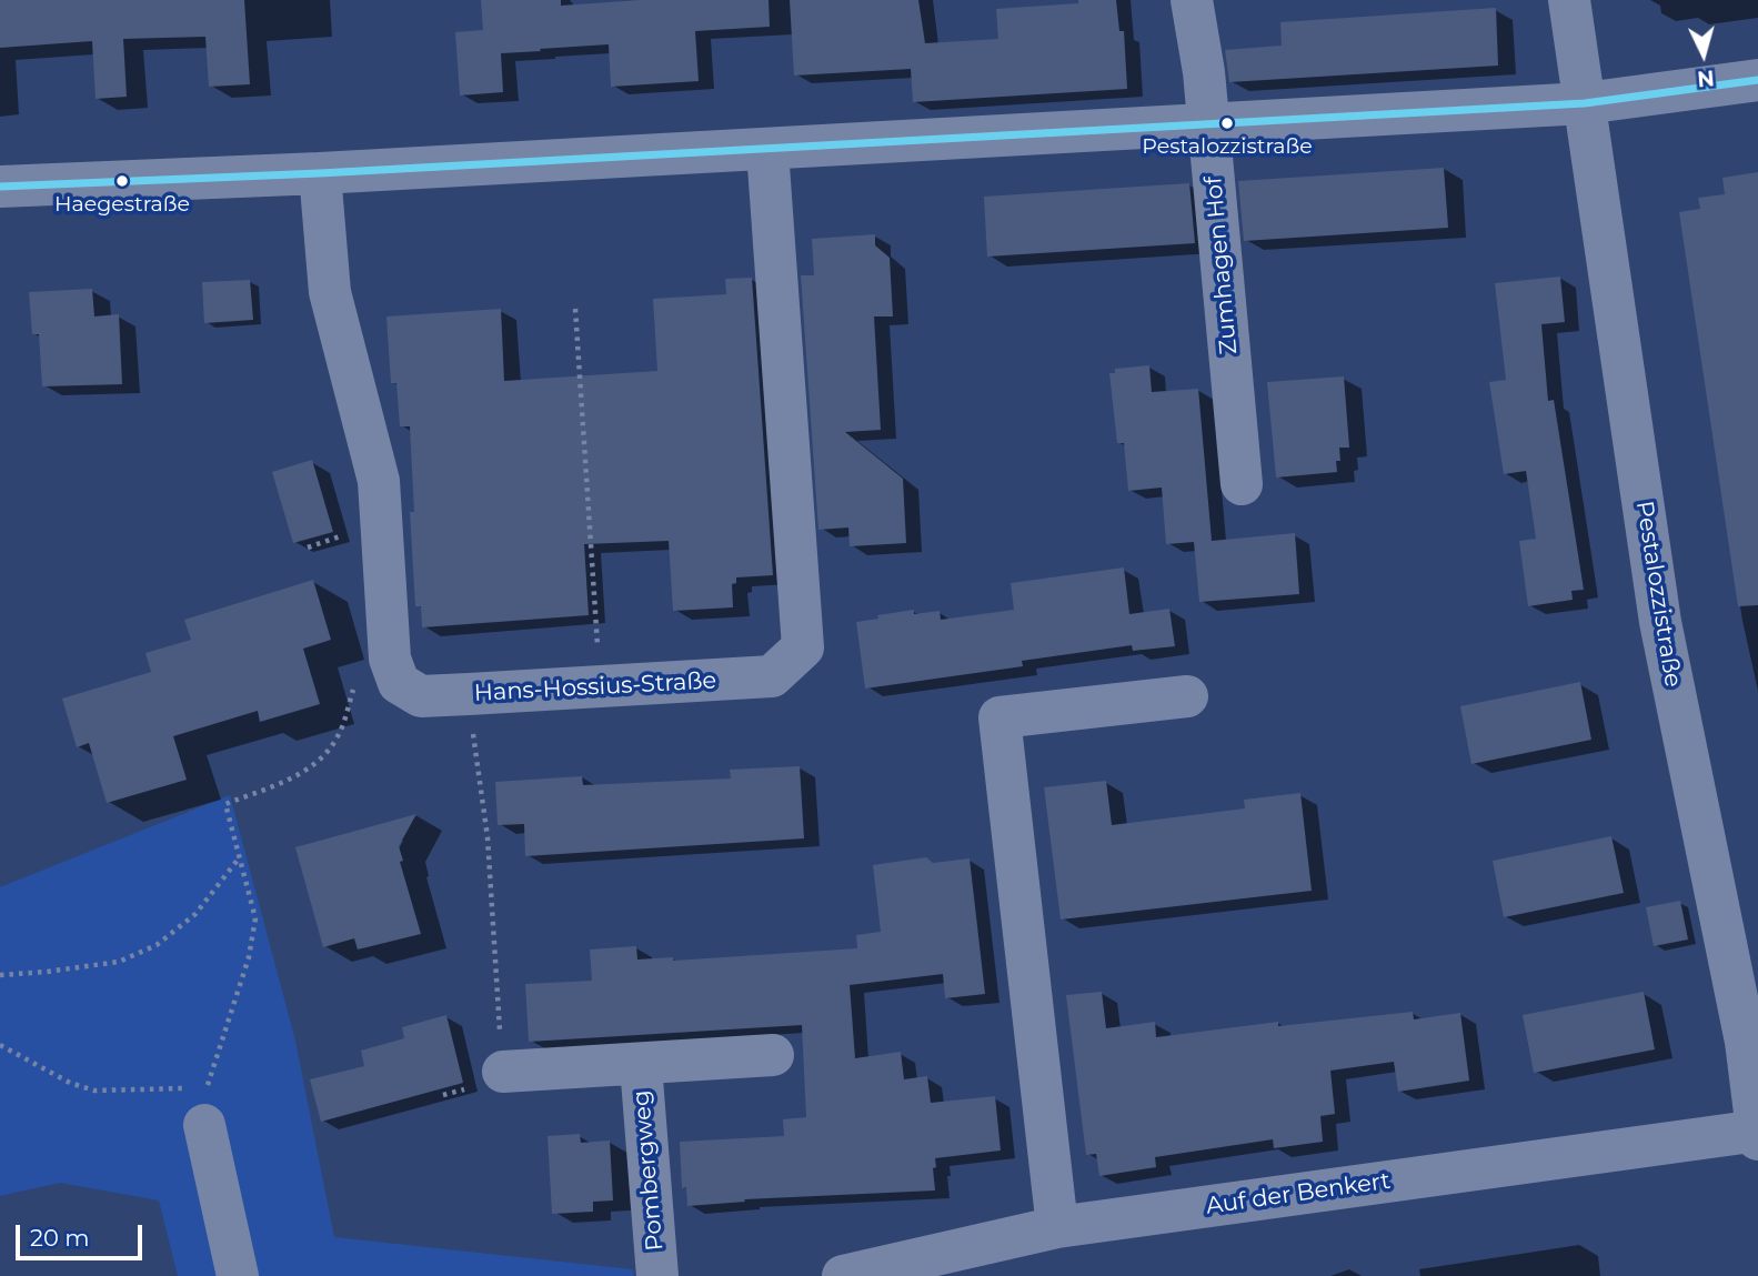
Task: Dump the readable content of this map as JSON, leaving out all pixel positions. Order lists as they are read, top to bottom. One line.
{"streets":{"street":["Zumhagen Hof","Pestalozzistraße","Hans-Hossius-Straße","Pombergweg","Auf der Benkert"]},"crossings":[["Pestalozzistraße","Auf der Benkert"]],"places":["Pestalozzistraße","Haegestraße"],"scale_bar":"20 m","north":"bottom"}
